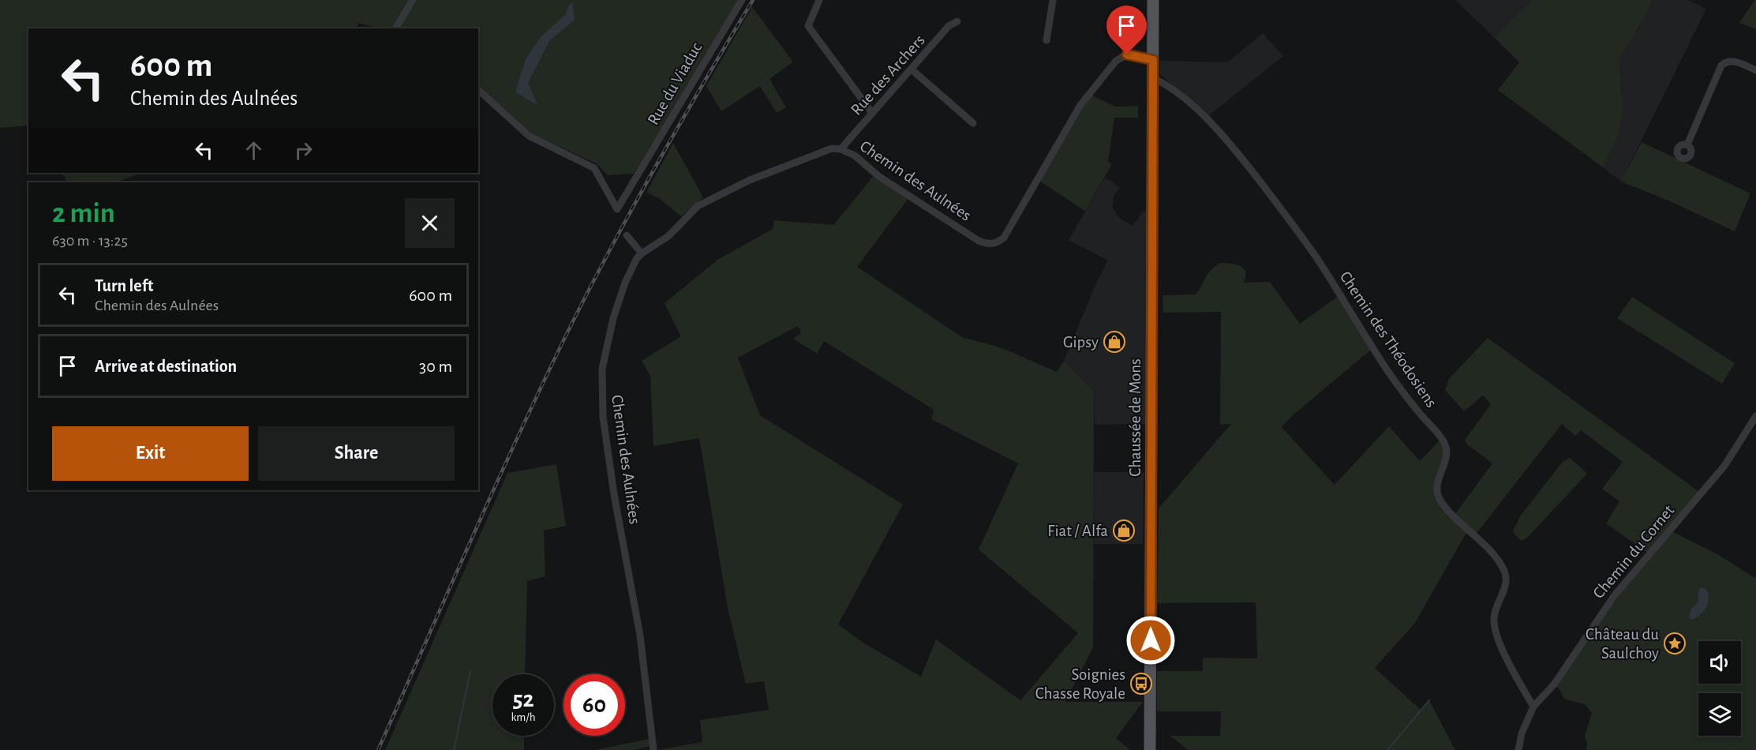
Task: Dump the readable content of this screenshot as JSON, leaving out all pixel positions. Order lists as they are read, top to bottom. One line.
{"streets":{"main road":["Chaussée de Mons"],"street":["Rue des Archers","Rue du Viaduc","Chemin des Aulnées","Chemin des Théodosiens","Chemin du Cornet"]},"crossings":[["Rue des Archers","Chemin des Aulnées"],["Chemin des Aulnées","Chaussée de Mons"],["Chemin des Théodosiens","Chaussée de Mons"],["Chemin des Théodosiens","Chemin du Cornet"]],"places":{"shop":["Gipsy","Fiat / Alfa"],"place":["Château du Saulchoy"],"bus stop":["Soignies Chasse Royale"]},"page":{"turn":["600 m","Chemin des Aulnées"],"heading":["2 min","630 m · 13:25"],"list":[{"name":"Turn left","note":"Chemin des Aulnées","value":"600 m"},{"name":"Arrive at destination","value":"30 m"}],"buttons":["Exit","Share"],"speed":"52 km/h","limit":"60"}}
